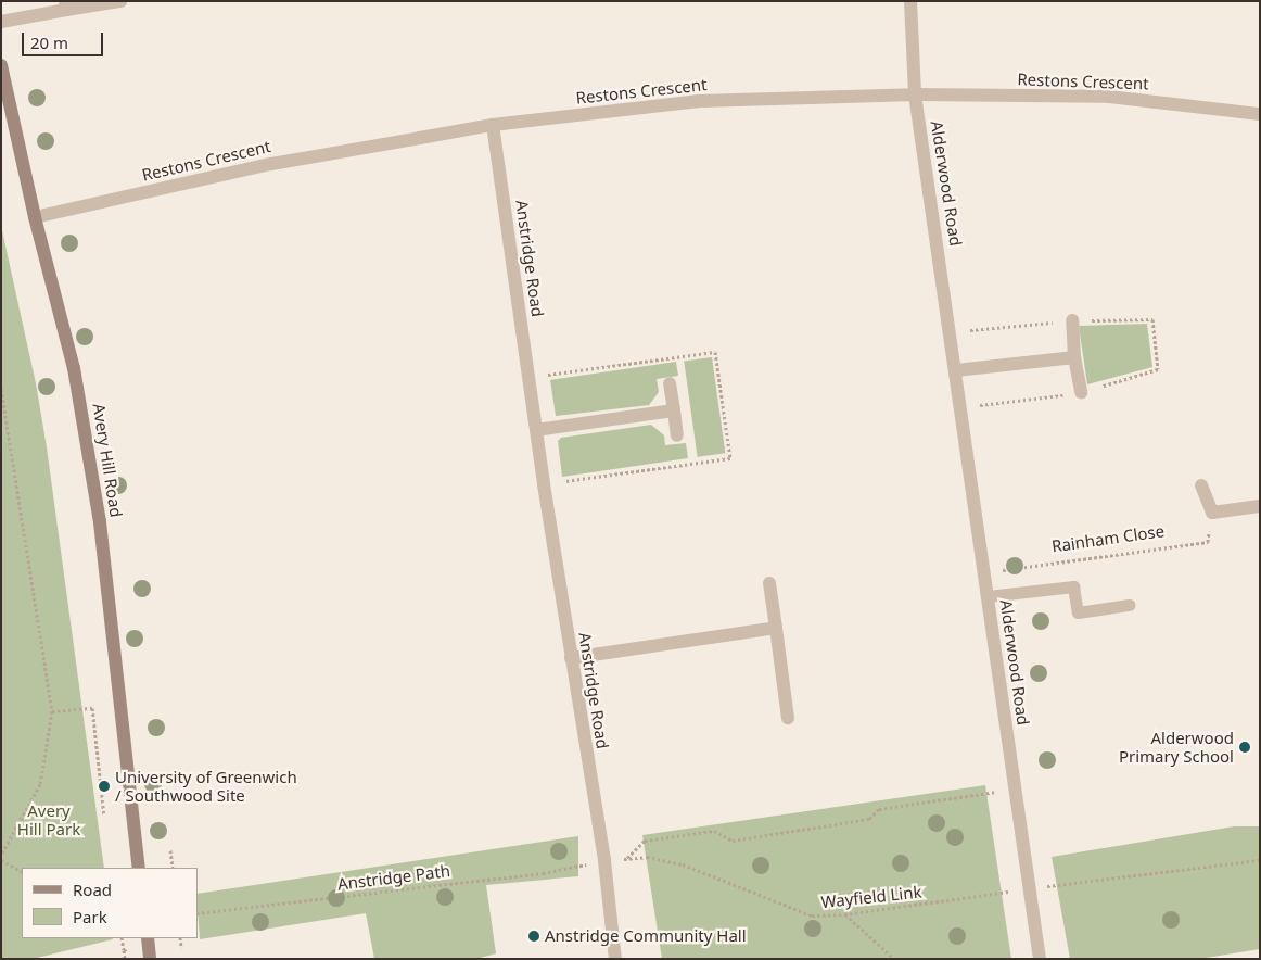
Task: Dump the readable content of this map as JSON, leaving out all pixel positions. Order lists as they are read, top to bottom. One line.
{"streets":{"main road":["Avery Hill Road"],"street":["Restons Crescent","Alderwood Road","Anstridge Road"],"path":["Rainham Close","Anstridge Path","Wayfield Link"]},"crossings":[["Restons Crescent","Alderwood Road"],["Restons Crescent","Anstridge Road"],["Restons Crescent","Avery Hill Road"],["Alderwood Road","Rainham Close"],["Alderwood Road","Wayfield Link"]],"parks":["Avery Hill Park"],"places":["Alderwood Primary School","University of Greenwich / Southwood Site","Anstridge Community Hall"],"legend":["Road","Park"],"scale_bar":"20 m"}
